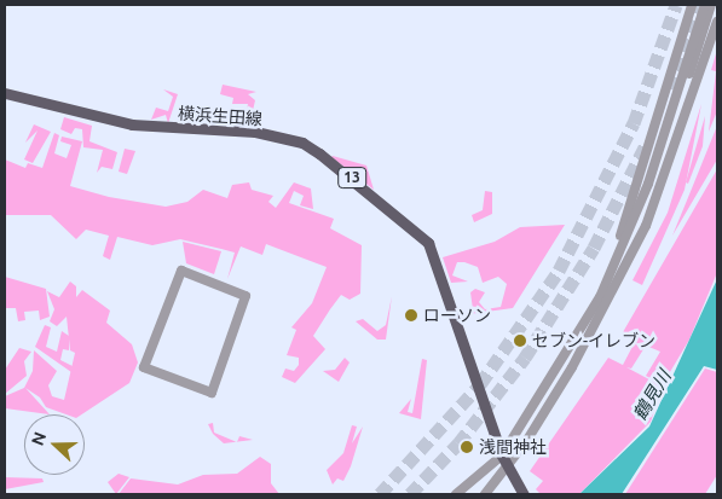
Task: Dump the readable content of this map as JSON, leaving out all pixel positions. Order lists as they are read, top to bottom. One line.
{"streets":{"main road":["横浜生田線","13"]},"water":["鶴見川"],"places":["ローソン","セブン-イレブン","浅間神社"],"north":"left"}
